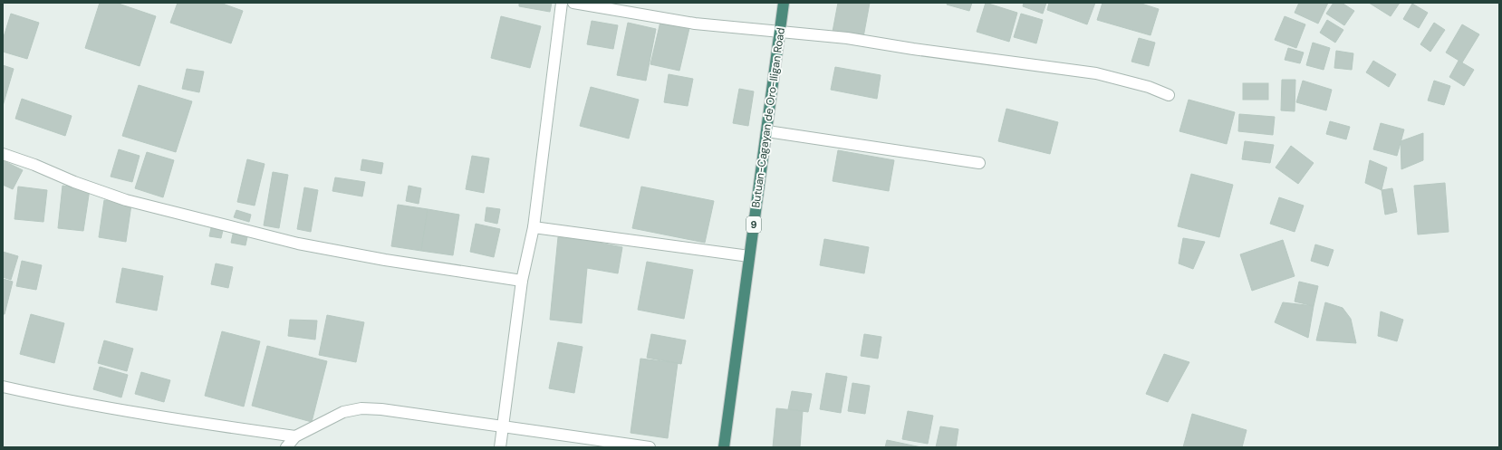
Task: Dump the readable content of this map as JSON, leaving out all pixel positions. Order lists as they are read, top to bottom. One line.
{"streets":{"highway":["Butuan-Cagayan de Oro-Iligan Road","9"]}}
